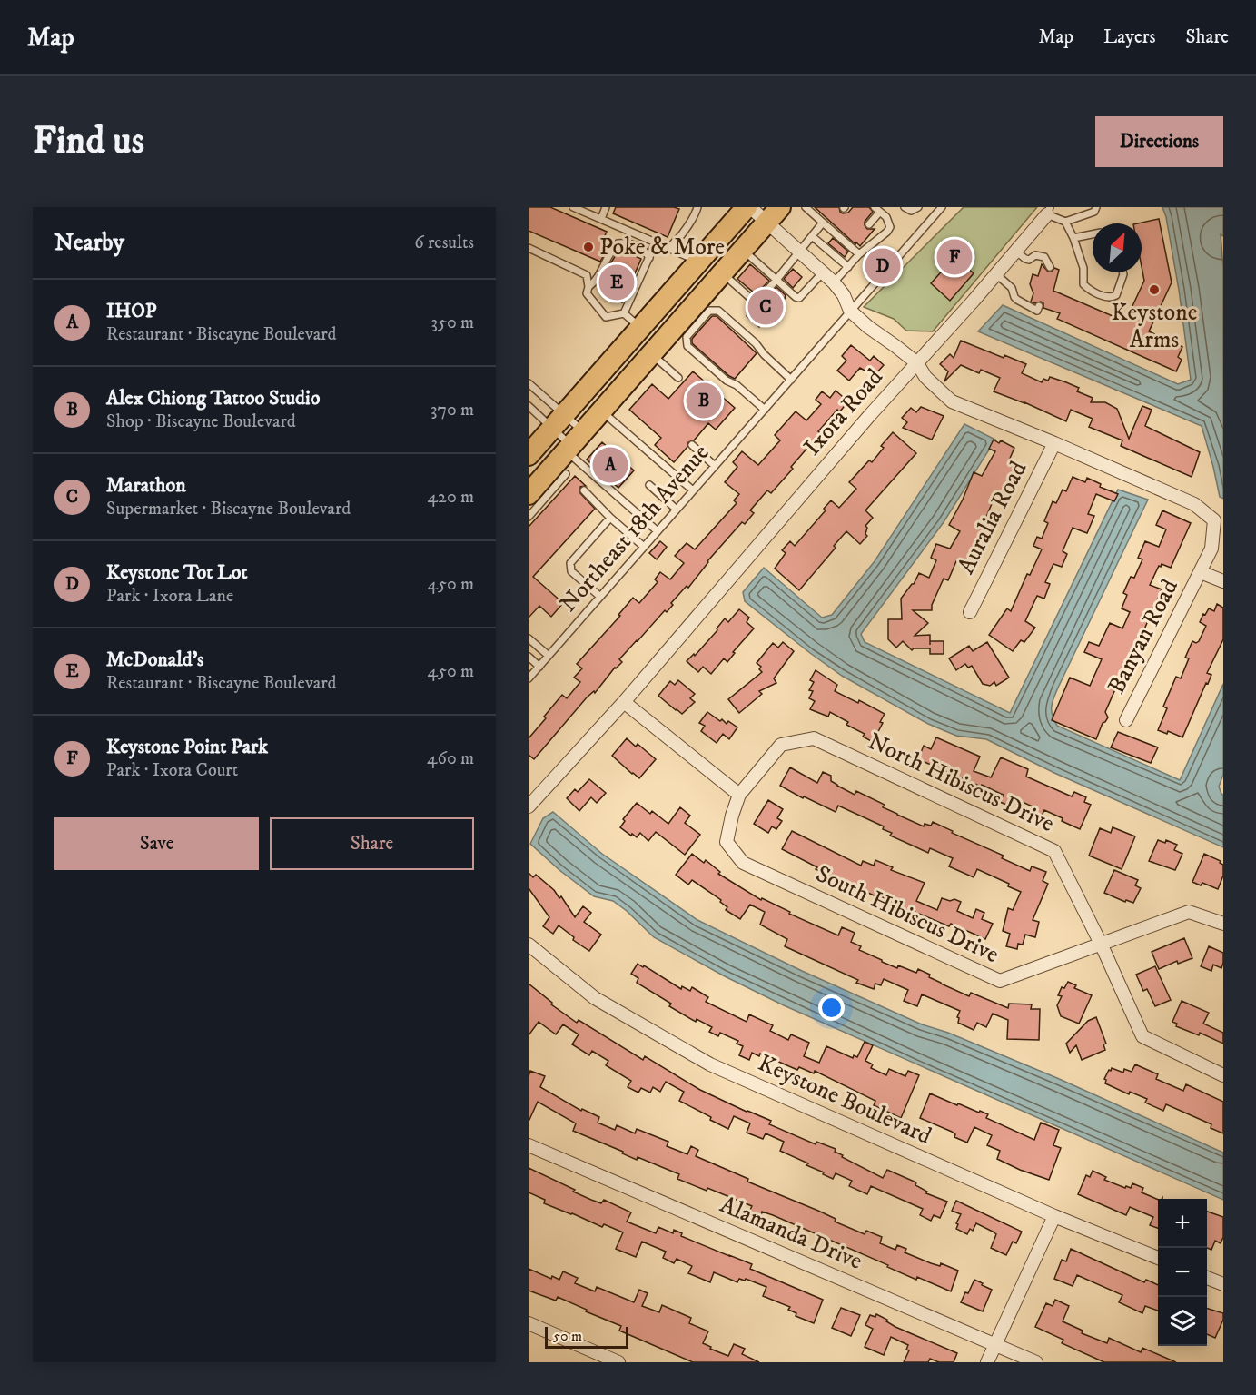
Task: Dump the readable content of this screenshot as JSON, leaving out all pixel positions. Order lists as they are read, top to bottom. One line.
{"streets":{"street":["Ixora Road","Auralia Road","Banyan Road","North Hibiscus Drive","South Hibiscus Drive","Keystone Boulevard","Alamanda Drive"],"lane":["Northeast 18th Avenue"]},"crossings":[["Ixora Road","Auralia Road"],["Ixora Road","Banyan Road"],["North Hibiscus Drive","South Hibiscus Drive"]],"places":["Poke & More","Keystone Arms"],"scale_bar":"50 m","north":"top right","page":{"header":"Map","nav":["Map","Layers","Share"],"buttons":["Directions",["Save","Share"]],"title":"Find us","heading":["Nearby","6 results"],"pins":["F","D","E","C","B","A"],"list":[{"mark":"A","name":"IHOP","note":"Restaurant · Biscayne Boulevard","value":"350 m"},{"mark":"B","name":"Alex Chiong Tattoo Studio","note":"Shop · Biscayne Boulevard","value":"370 m"},{"mark":"C","name":"Marathon","note":"Supermarket · Biscayne Boulevard","value":"420 m"},{"mark":"D","name":"Keystone Tot Lot","note":"Park · Ixora Lane","value":"450 m"},{"mark":"E","name":"McDonald's","note":"Restaurant · Biscayne Boulevard","value":"450 m"},{"mark":"F","name":"Keystone Point Park","note":"Park · Ixora Court","value":"460 m"}],"map_buttons":["+","−"],"scale":"50 m"}}
